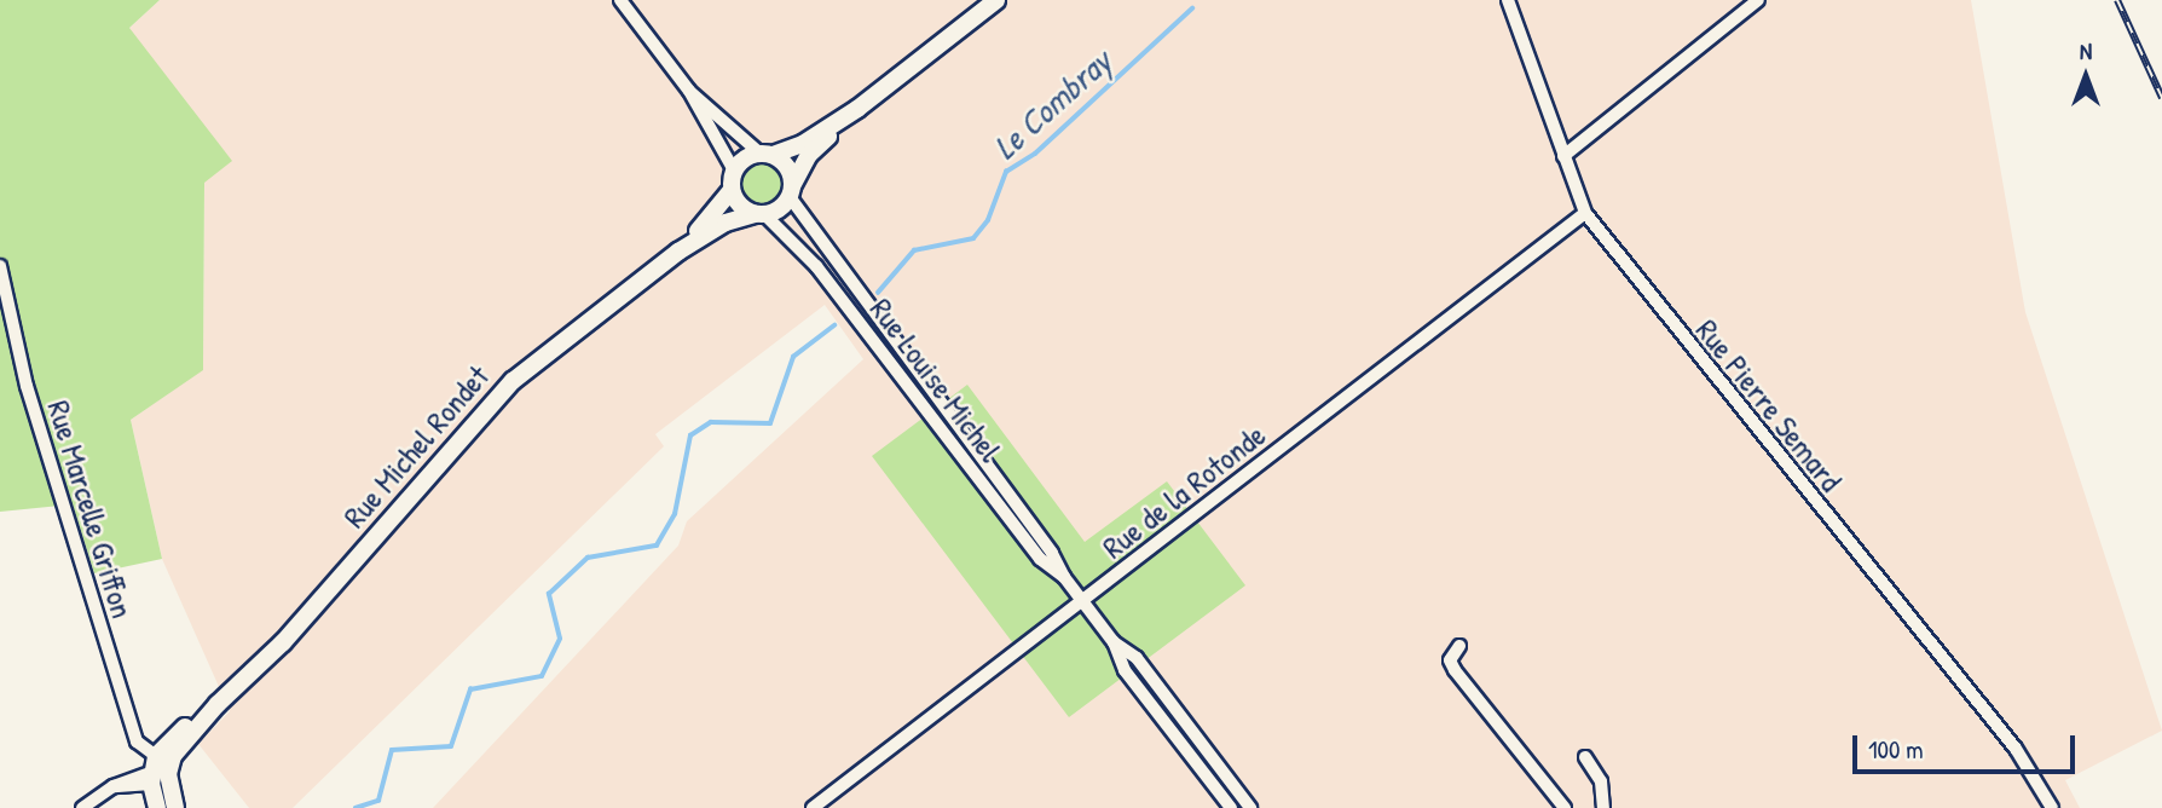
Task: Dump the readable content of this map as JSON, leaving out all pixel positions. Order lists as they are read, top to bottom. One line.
{"streets":{"street":["Rue Louise Michel","Rue Pierre Semard","Rue Michel Rondet","Rue de la Rotonde","Rue Marcelle Griffon"]},"crossings":[["Rue Louise Michel","Rue Michel Rondet"],["Rue Louise Michel","Rue de la Rotonde"],["Rue Pierre Semard","Rue de la Rotonde"],["Rue Michel Rondet","Rue Marcelle Griffon"]],"water":["Le Combray"],"scale_bar":"100 m","north":"top"}
